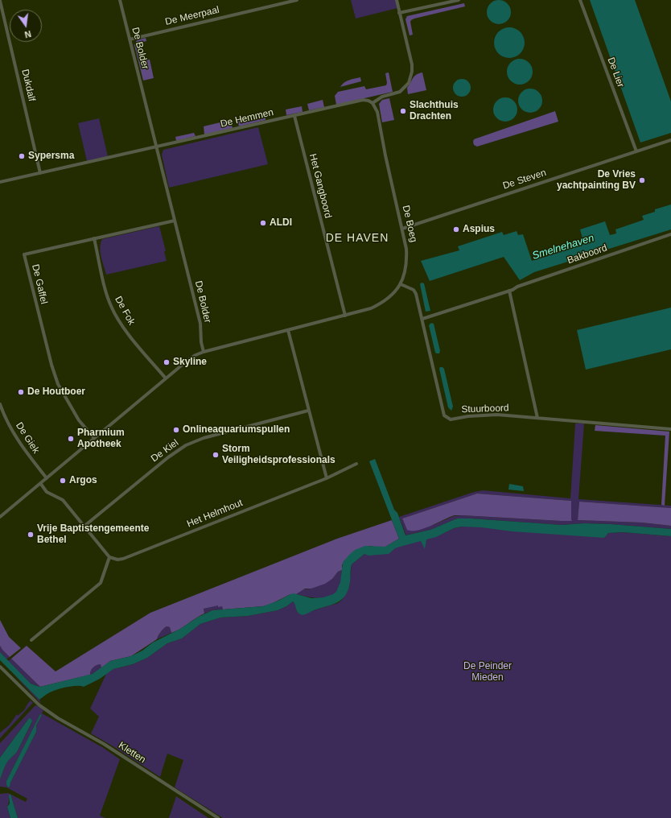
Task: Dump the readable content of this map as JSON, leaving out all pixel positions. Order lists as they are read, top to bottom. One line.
{"streets":{"street":["De Meerpaal","De Bolder","De Lier","Dukdalf","De Hemmen","De Steven","Het Gangboord","De Boeg","Bakboord","De Gaffel","De Fok","Stuurboord","De Giek","De Kiel","Het Helmhout","Kletten"]},"crossings":[["De Meerpaal","De Bolder"],["De Bolder","De Hemmen"],["De Bolder","De Gaffel"],["De Lier","De Steven"],["Dukdalf","De Hemmen"],["De Hemmen","Het Gangboord"],["De Hemmen","De Boeg"],["De Steven","De Boeg"],["Het Gangboord","De Boeg"],["De Boeg","Stuurboord"],["Bakboord","Stuurboord"],["De Gaffel","De Fok"]],"districts":["DE HAVEN"],"water":["Smelnehaven"],"parks":["De Peinder Mieden"],"places":["Slachthuis Drachten","Sypersma","De Vries yachtpainting BV","ALDI","Aspius","Skyline","De Houtboer","Onlineaquariumspullen","Pharmium Apotheek","Storm Veiligheidsprofessionals","Argos","Vrije Baptistengemeente Bethel"],"north":"bottom"}
